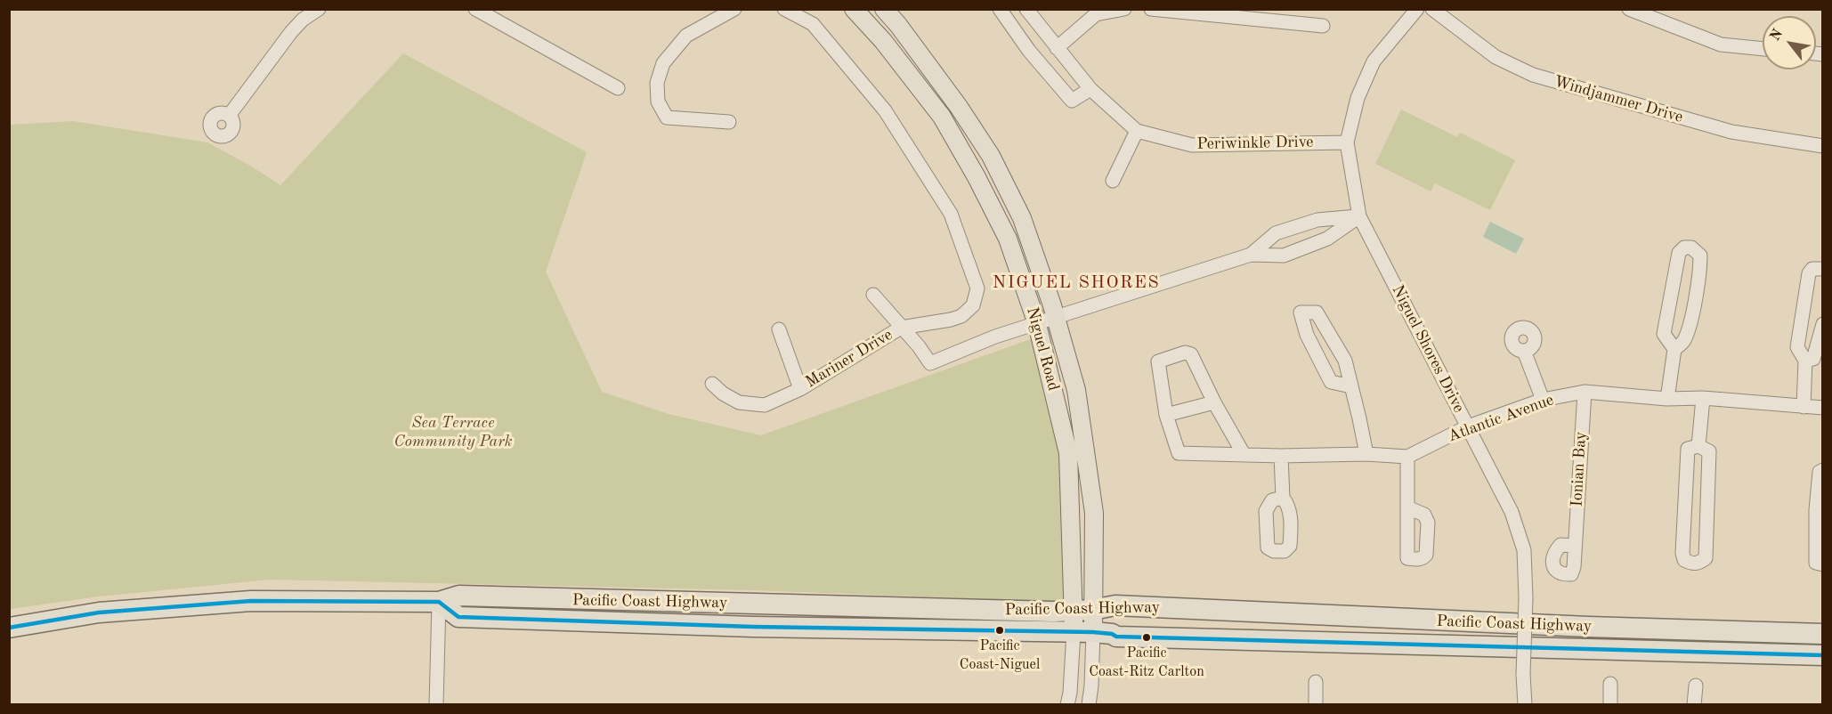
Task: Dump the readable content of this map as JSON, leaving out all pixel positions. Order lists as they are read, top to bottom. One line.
{"streets":{"highway":["Pacific Coast Highway"],"main road":["Niguel Road"],"street":["Windjammer Drive","Periwinkle Drive","Niguel Shores Drive","Mariner Drive","Atlantic Avenue","Ionian Bay"]},"crossings":[["Periwinkle Drive","Niguel Shores Drive"],["Niguel Road","Mariner Drive"],["Niguel Road","Pacific Coast Highway"],["Niguel Shores Drive","Mariner Drive"],["Niguel Shores Drive","Atlantic Avenue"],["Atlantic Avenue","Ionian Bay"]],"districts":["NIGUEL SHORES"],"parks":["Sea Terrace Community Park"],"places":["Pacific Coast-Niguel","Pacific Coast-Ritz Carlton"],"north":"top left"}
